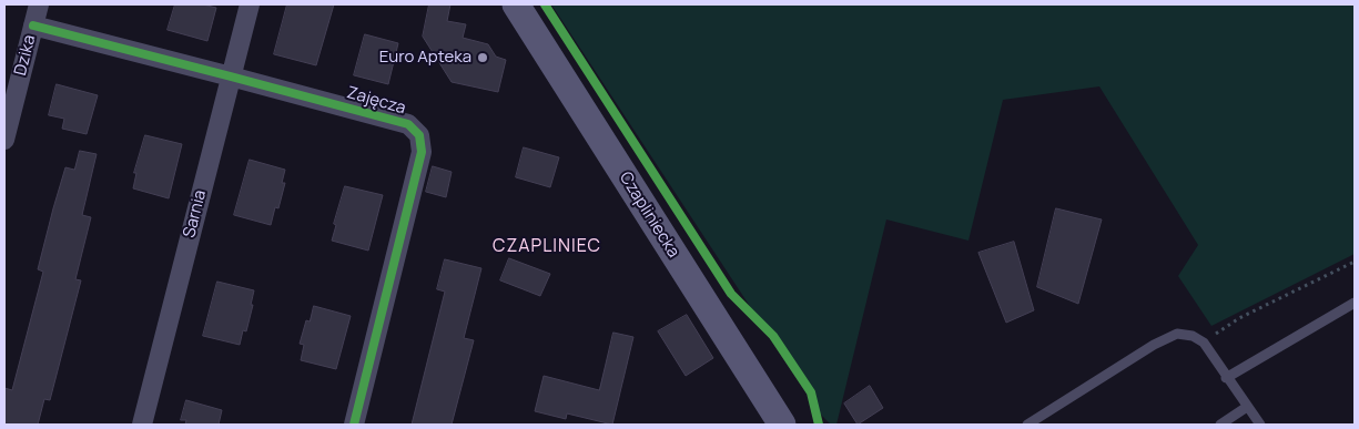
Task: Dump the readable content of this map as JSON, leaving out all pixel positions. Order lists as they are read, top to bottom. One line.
{"streets":{"main road":["Czapliniecka"],"street":["Dzika","Zajęcza","Sarnia"]},"crossings":[["Dzika","Zajęcza"],["Zajęcza","Sarnia"]],"districts":["CZAPLINIEC"],"places":["Euro Apteka"]}
